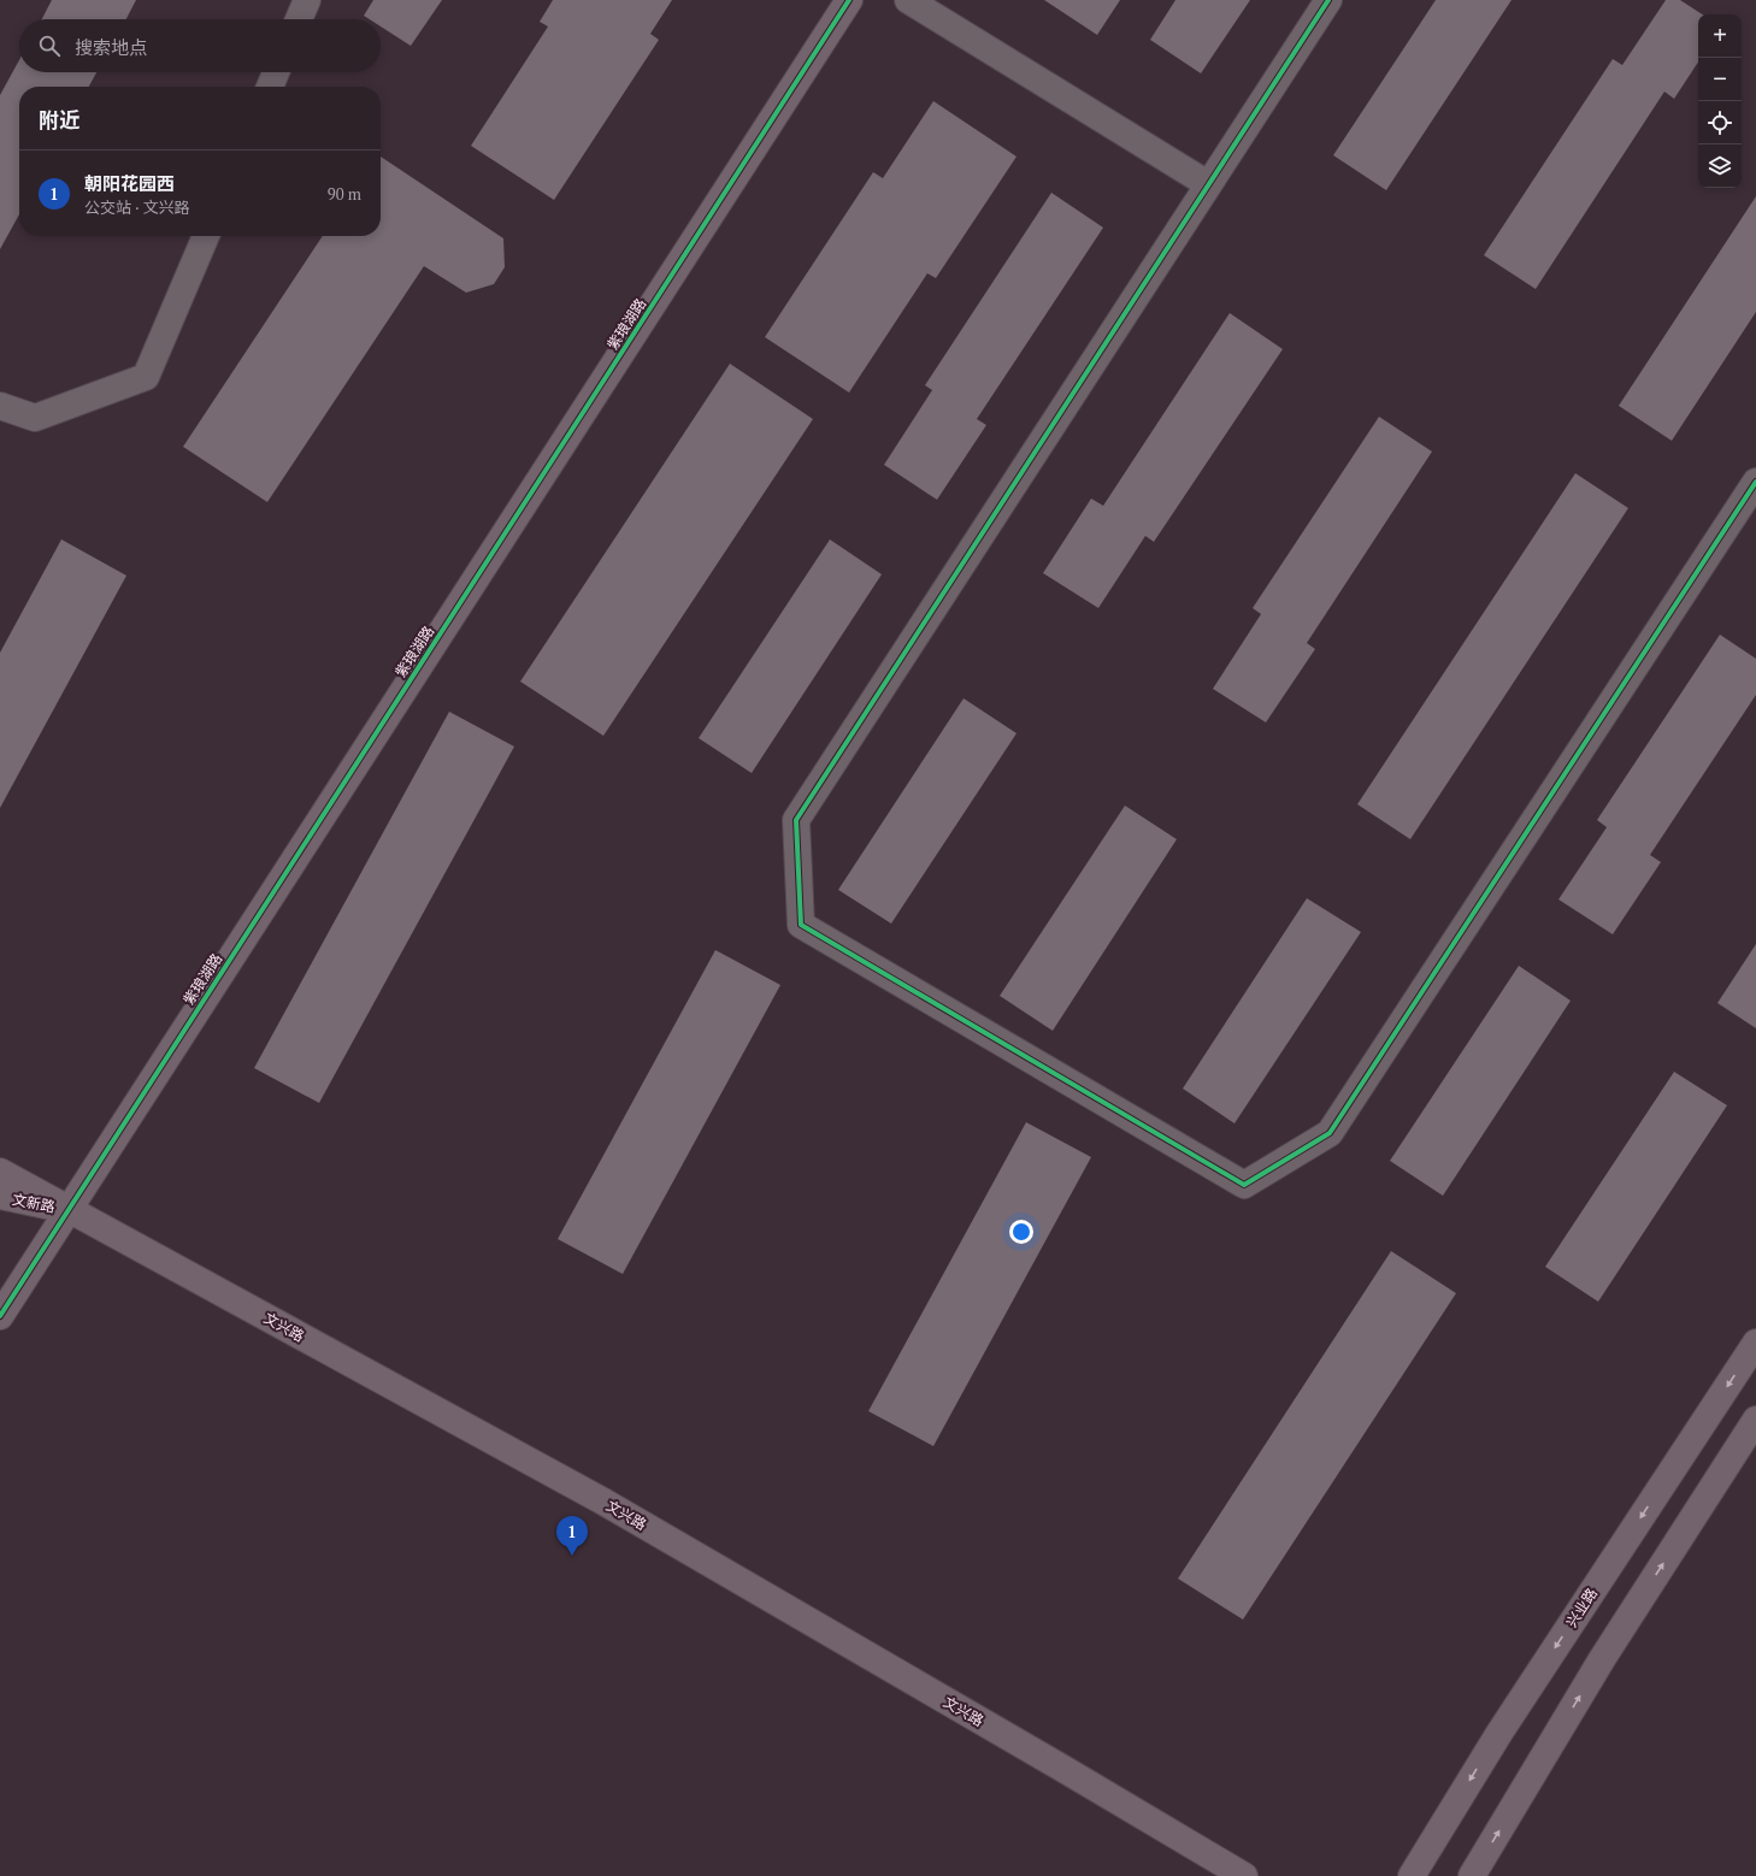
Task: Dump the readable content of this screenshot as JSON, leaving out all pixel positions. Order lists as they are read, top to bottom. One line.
{"streets":{"street":["紫琅湖路","文新路","文兴路","兴业路"]},"crossings":[["紫琅湖路","文新路"],["紫琅湖路","文兴路"],["文新路","文兴路"]],"page":{"map_buttons":["+","−"],"search":"搜索地点","heading":"附近","list":[{"mark":"1","name":"朝阳花园西","note":"公交站 · 文兴路","value":"90 m"}],"pins":"1"}}
